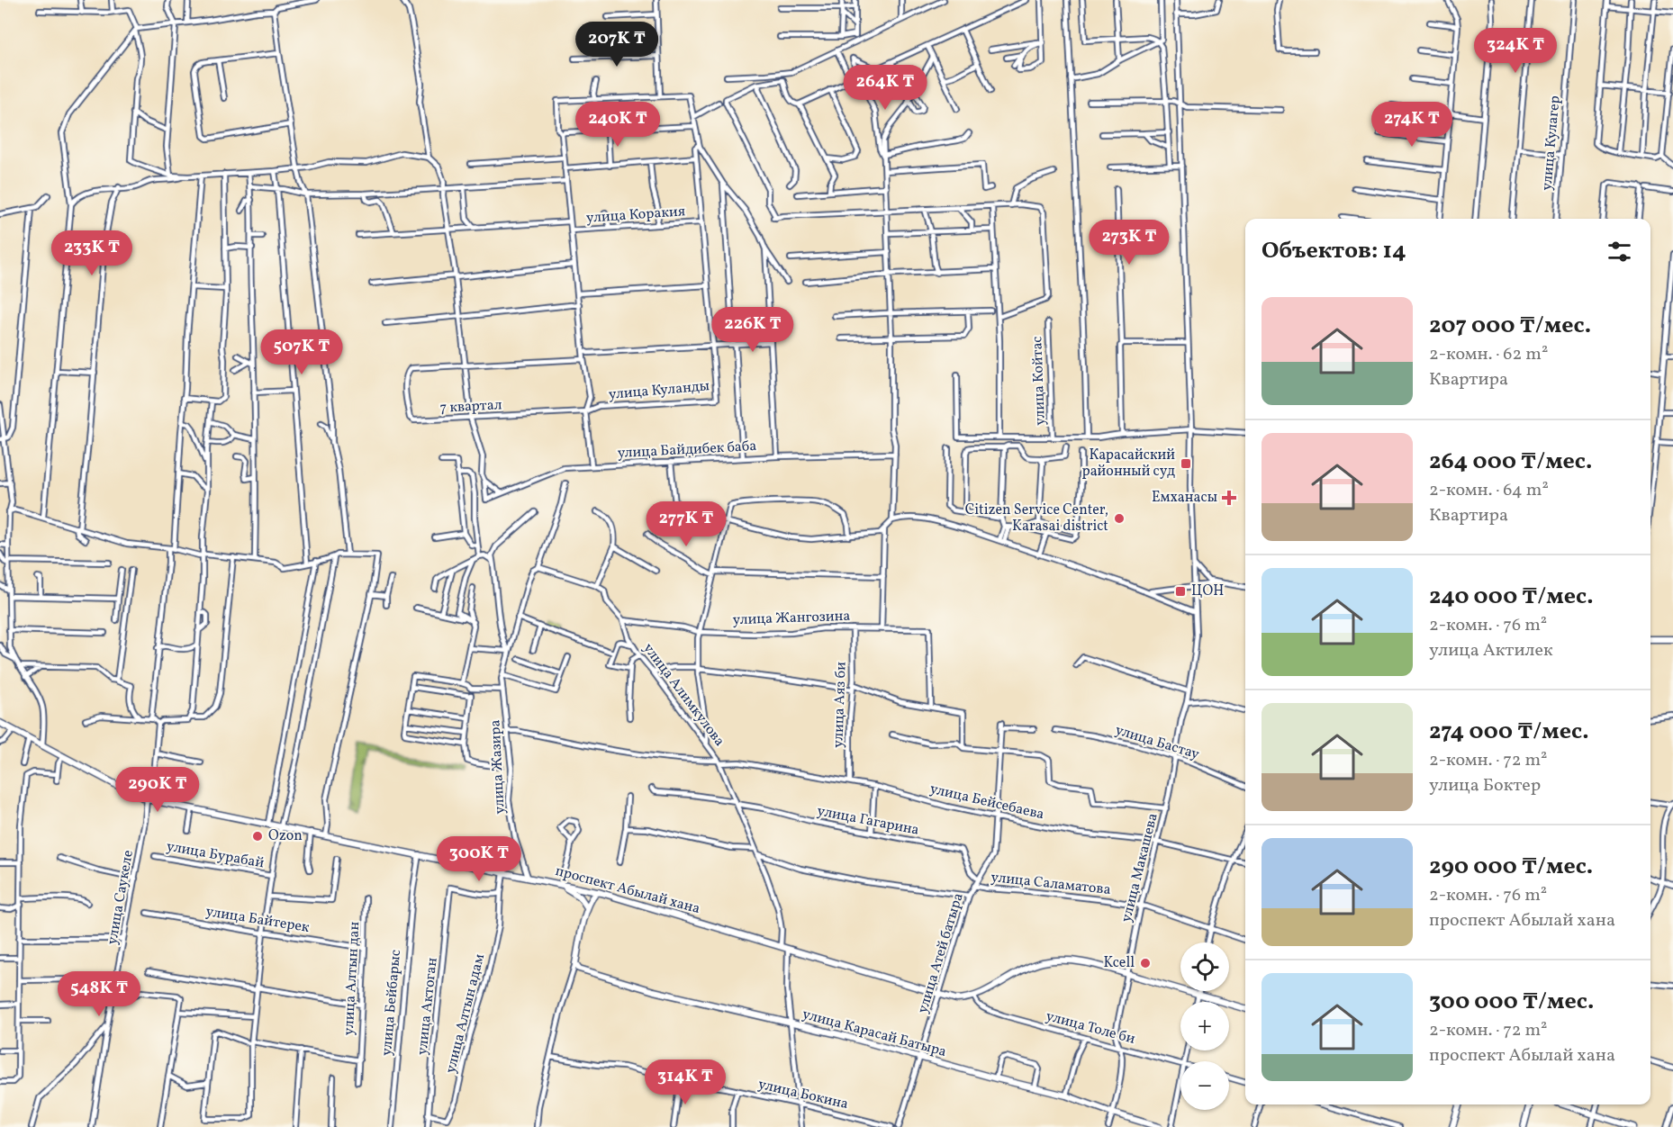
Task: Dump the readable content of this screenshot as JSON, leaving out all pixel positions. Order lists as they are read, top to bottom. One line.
{"streets":{"main road":["проспект Абылай хана","улица Карасай Батыра"],"street":["улица Кулагер","улица Коракия","улица Койтас","улица Куланды","7 квартал","улица Байдибек баба","улица Жангозина","улица Алимкулова","улица Аяз би","улица Бастау","улица Жазира","улица Бейсебаева","улица Гагарина","улица Бурабай","улица Макашева","улица Саламатова","улица Саукеле","улица Байтерек","улица Атей батыра","улица Алтын дан","улица Бейбарыс","улица Актоган","улица Алтын адам","улица Толе би","улица Бокина"]},"crossings":[["улица Куланды","7 квартал"],["улица Жангозина","улица Алимкулова"],["улица Жангозина","улица Аяз би"],["улица Алимкулова","улица Бейсебаева"],["улица Алимкулова","улица Гагарина"],["улица Алимкулова","проспект Абылай хана"],["улица Аяз би","улица Бейсебаева"],["улица Бастау","улица Макашева"],["улица Жазира","улица Бейсебаева"],["улица Жазира","проспект Абылай хана"],["улица Бейсебаева","улица Макашева"],["улица Бейсебаева","улица Атей батыра"],["улица Гагарина","улица Атей батыра"],["улица Бурабай","проспект Абылай хана"],["улица Бурабай","улица Байтерек"],["улица Макашева","улица Саламатова"],["улица Макашева","проспект Абылай хана"],["улица Макашева","улица Толе би"],["улица Макашева","улица Карасай Батыра"],["улица Саламатова","улица Атей батыра"],["проспект Абылай хана","улица Саукеле"],["проспект Абылай хана","улица Атей батыра"],["проспект Абылай хана","улица Бейбарыс"],["проспект Абылай хана","улица Толе би"],["улица Байтерек","улица Алтын дан"],["улица Атей батыра","улица Карасай Батыра"],["улица Актоган","улица Алтын адам"]],"places":{"transit":["Карасайский районный суд","ЦОН"],"health":["Емханасы"],"other":["Citizen Service Center, Karasai district","Ozon","Kcell"]},"page":{"price":["207K ₸","324K ₸","264K ₸","240K ₸","274K ₸","273K ₸","233K ₸","226K ₸","507K ₸","277K ₸","290K ₸","300K ₸","548K ₸","314K ₸"],"heading":"Объектов: 14","list":[{"name":"207 000 ₸/мес.","note":"2-комн. · 62 m² · Квартира"},{"name":"264 000 ₸/мес.","note":"2-комн. · 64 m² · Квартира"},{"name":"240 000 ₸/мес.","note":"2-комн. · 76 m² · улица Актилек"},{"name":"274 000 ₸/мес.","note":"2-комн. · 72 m² · улица Боктер"},{"name":"290 000 ₸/мес.","note":"2-комн. · 76 m² · проспект Абылай хана"},{"name":"300 000 ₸/мес.","note":"2-комн. · 72 m² · проспект Абылай хана"}],"map_buttons":["+","−"]}}
